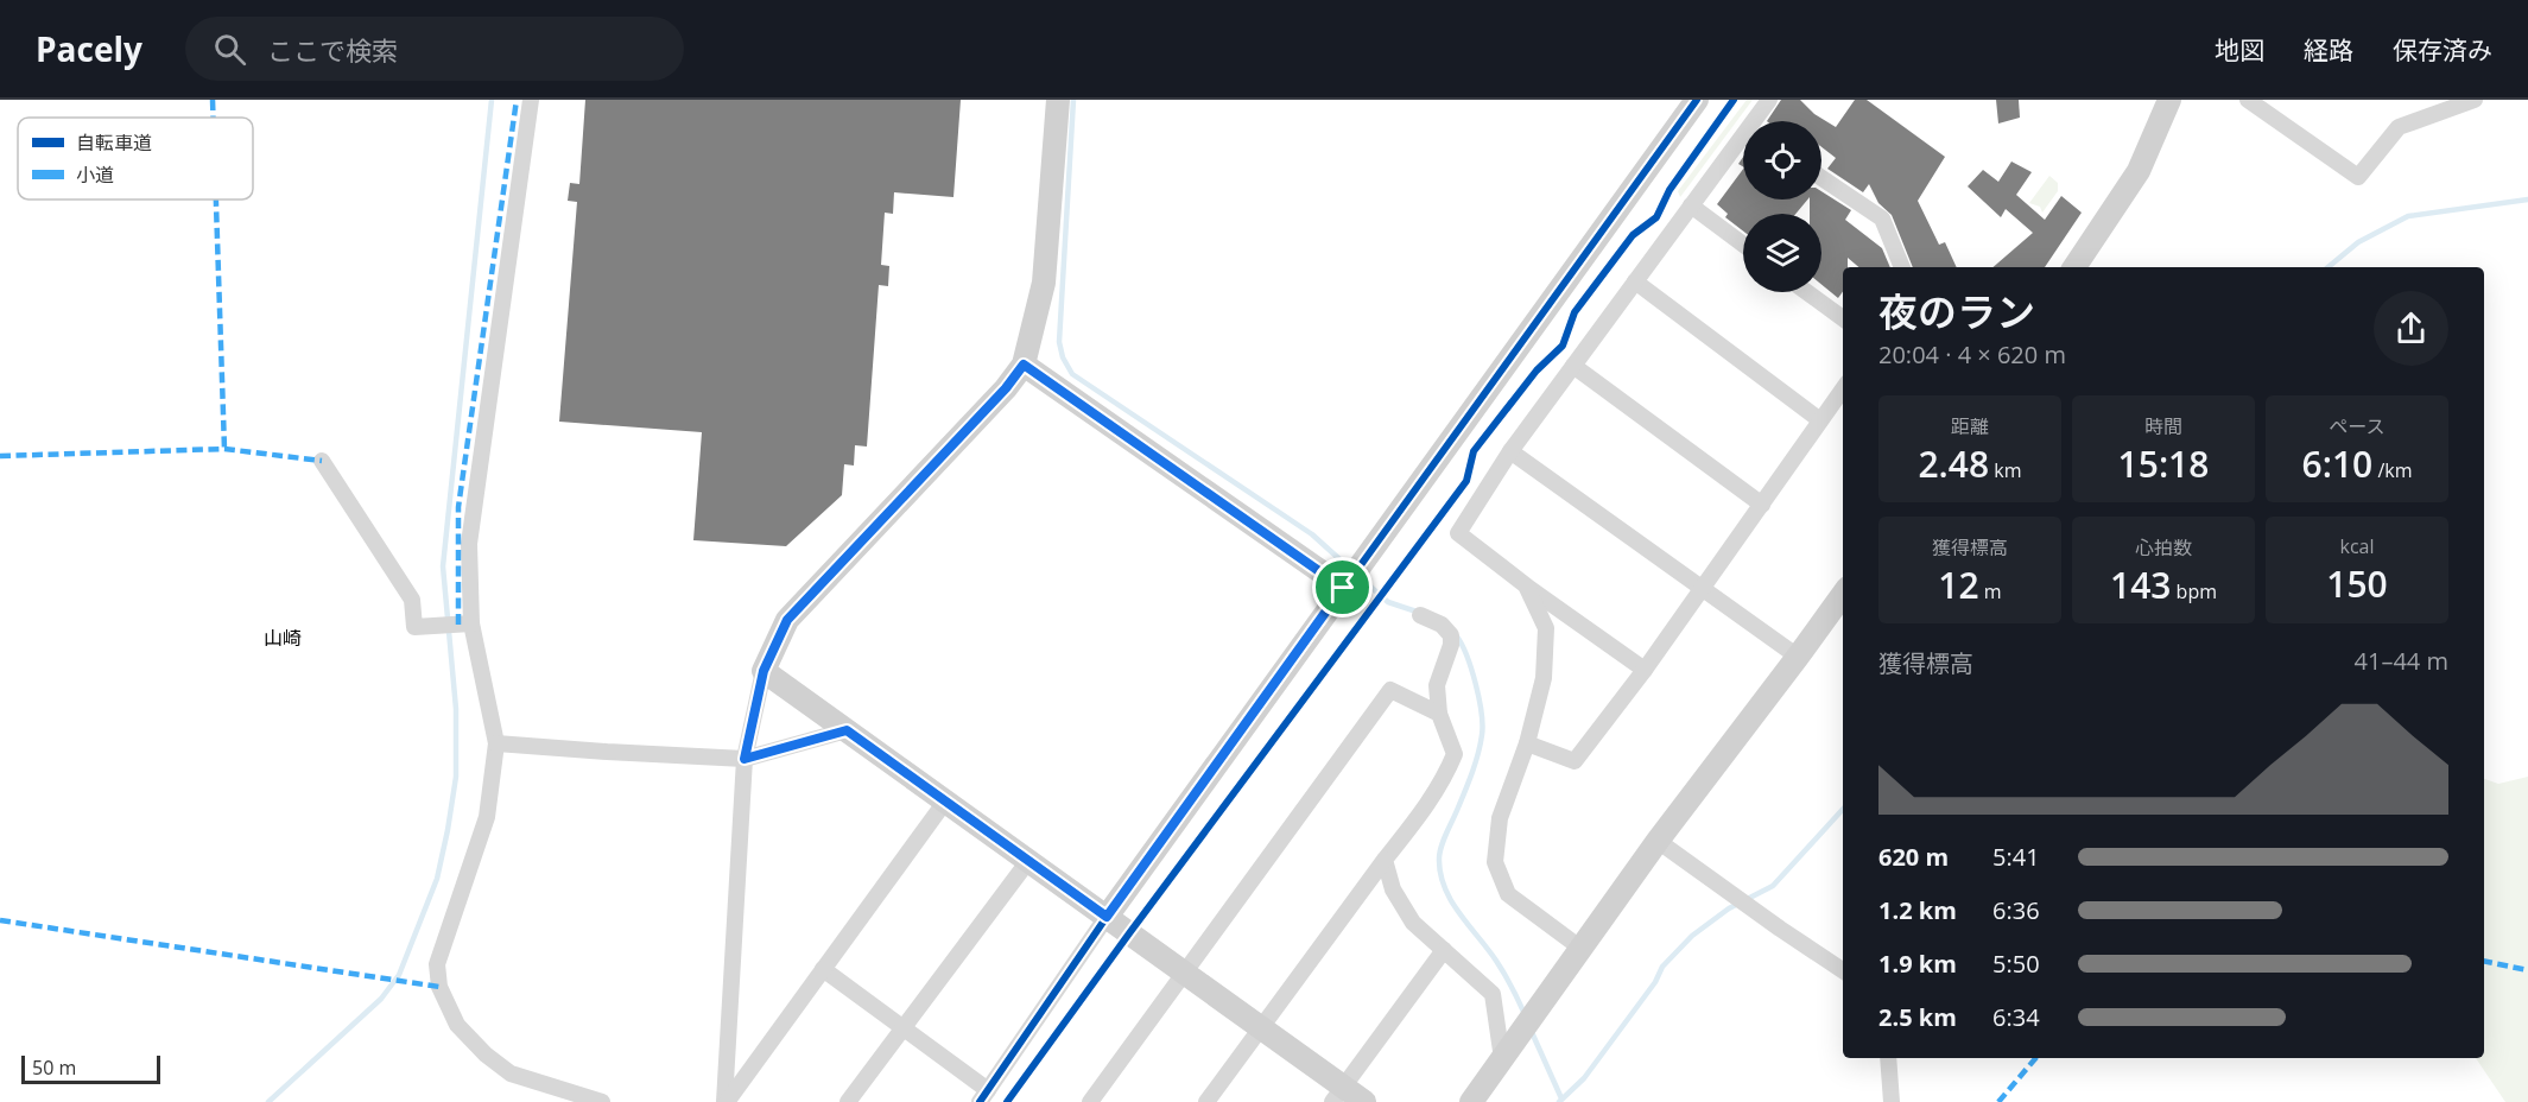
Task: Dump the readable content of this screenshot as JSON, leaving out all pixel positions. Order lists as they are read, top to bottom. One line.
{"districts":["山崎"],"legend":["自転車道","小道"],"scale_bar":"50 m","page":{"header":"Pacely","search":"ここで検索","nav":["地図","経路","保存済み"],"heading":["夜のラン","20:04 · 4 × 620 m"],"stats":[["距離","2.48 km"],["時間","15:18"],["ペース","6:10 /km"],["獲得標高","12 m"],["心拍数","143 bpm"],["kcal","150"]],"chart":["獲得標高","41–44 m"],"list":[{"name":"620 m","note":"5:41"},{"name":"1.2 km","note":"6:36"},{"name":"1.9 km","note":"5:50"},{"name":"2.5 km","note":"6:34"}],"scale":"50 m"}}
